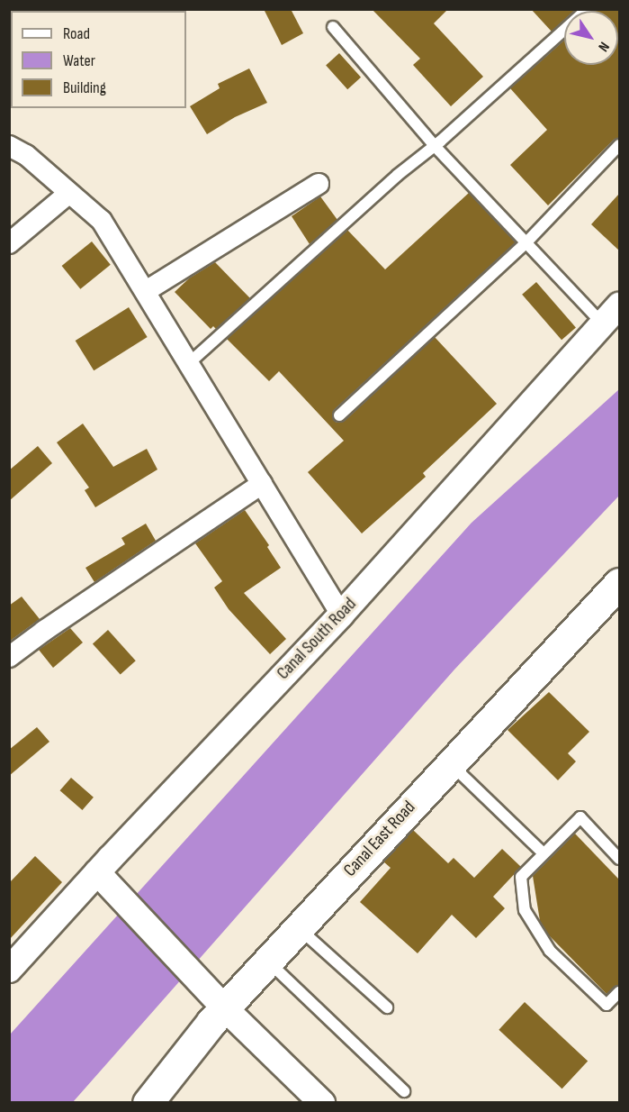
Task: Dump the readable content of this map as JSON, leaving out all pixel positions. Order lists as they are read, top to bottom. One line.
{"streets":{"main road":["Canal East Road"],"street":["Canal South Road"]},"legend":["Road","Water","Building"],"north":"bottom right"}
